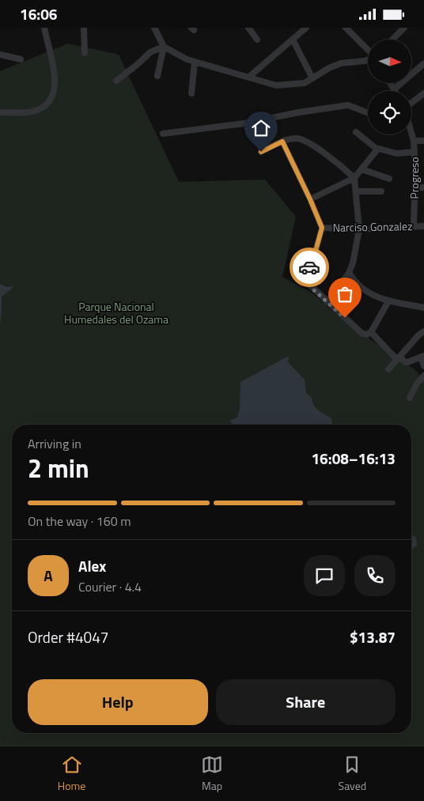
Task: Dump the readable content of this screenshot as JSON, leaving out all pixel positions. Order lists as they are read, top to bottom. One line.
{"streets":{"street":["Progreso","Narciso Gonzalez"]},"crossings":[["Progreso","Narciso Gonzalez"]],"parks":["Parque Nacional Humedales del Ozama"],"north":"right","page":{"status":"16:06","heading":["2 min","Arriving in","16:08–16:13"],"panel":["Alex","Courier · 4.4","Order #4047","$13.87"],"bar":"On the way · 160 m","round":"A","buttons":["Help","Share"],"tabs":["Home","Map","Saved"]}}
